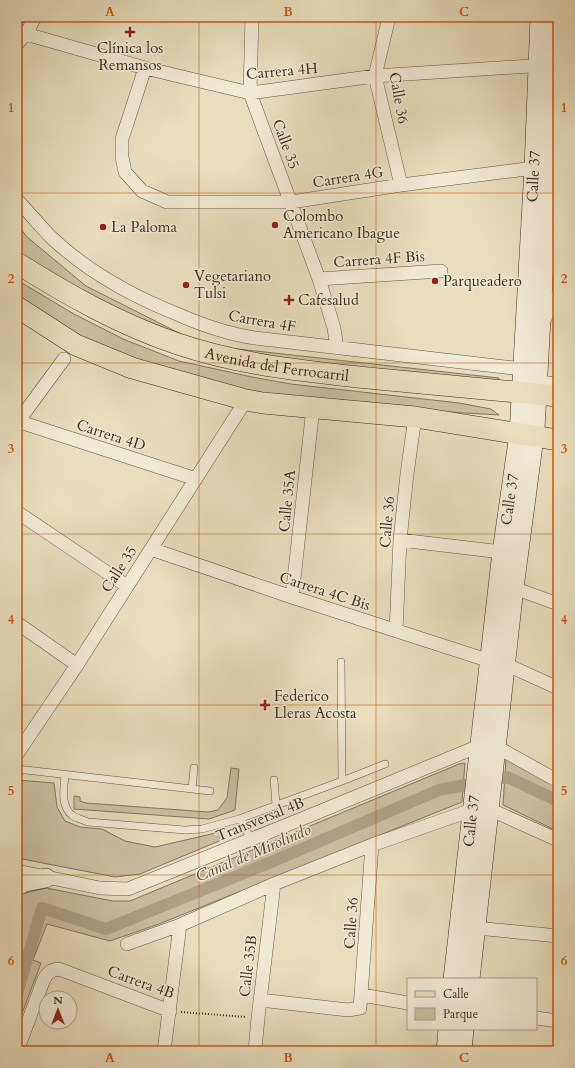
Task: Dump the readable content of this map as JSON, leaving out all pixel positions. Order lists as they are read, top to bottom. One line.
{"streets":{"main road":["Calle 37","Avenida del Ferrocarril"],"street":["Carrera 4H","Calle 36","Calle 35","Carrera 4G","Carrera 4F Bis","Carrera 4F","Carrera 4D","Calle 35A","Carrera 4C Bis","Transversal 4B","Calle 35B","Carrera 4B"]},"crossings":[["Carrera 4H","Calle 36"],["Carrera 4H","Calle 35"],["Carrera 4H","Calle 37"],["Carrera 4H","Carrera 4G"],["Calle 36","Carrera 4G"],["Calle 36","Carrera 4C Bis"],["Calle 35","Carrera 4G"],["Calle 35","Carrera 4F Bis"],["Calle 35","Carrera 4F"],["Calle 35","Carrera 4D"],["Calle 35","Carrera 4C Bis"],["Calle 37","Carrera 4G"],["Calle 37","Carrera 4F"],["Calle 37","Avenida del Ferrocarril"],["Calle 37","Carrera 4C Bis"],["Calle 37","Transversal 4B"],["Calle 35A","Carrera 4C Bis"],["Calle 35B","Carrera 4B"]],"water":["Canal de Mirolindo"],"places":{"health":["Clínica los Remansos","Cafesalud","Federico Lleras Acosta"],"other":["Colombo Americano Ibague","La Paloma","Parqueadero","Vegetariano Tulsi"]},"legend":["Calle","Parque"],"north":"top","grid":{"columns":["A","B","C"],"rows":["1","2","3","4","5","6"]}}
